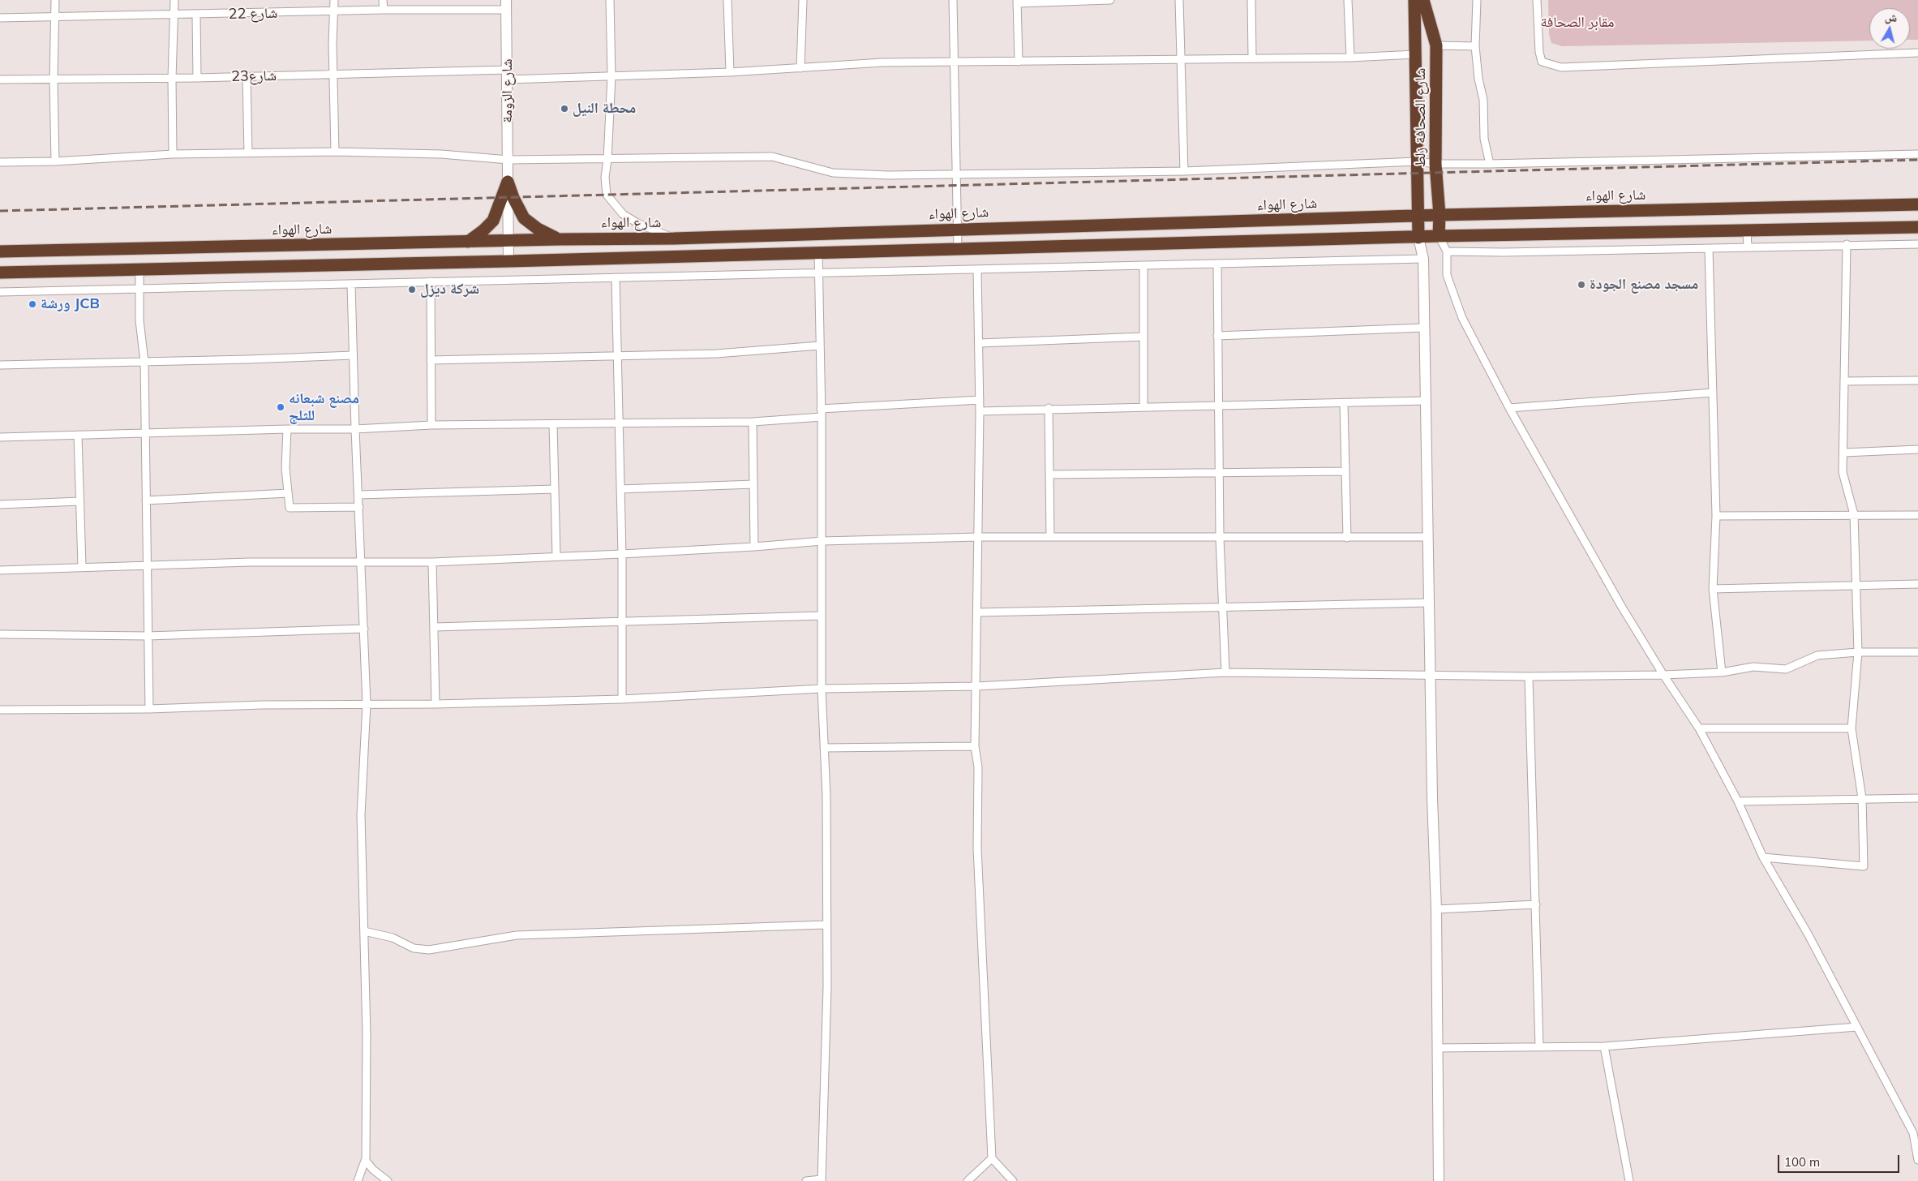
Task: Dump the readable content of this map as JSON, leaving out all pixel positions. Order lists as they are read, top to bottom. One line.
{"streets":{"highway":["شارع الصحافة زلط","شارع الهواء"],"street":["شارع 22","شارع23","شارع الزومة"]},"crossings":[["شارع 22","شارع الزومة"],["شارع23","شارع الزومة"],["شارع23","شارع الصحافة زلط"],["شارع الزومة","شارع الهواء"],["شارع الصحافة زلط","شارع الهواء"]],"parks":["مقابر الصحافة"],"places":["محطة النيل","مسجد مصنع الجودة","شركة ديزل","ورشة JCB","مصنع شبعانه للثلج"],"scale_bar":"100 m","north":"top"}
